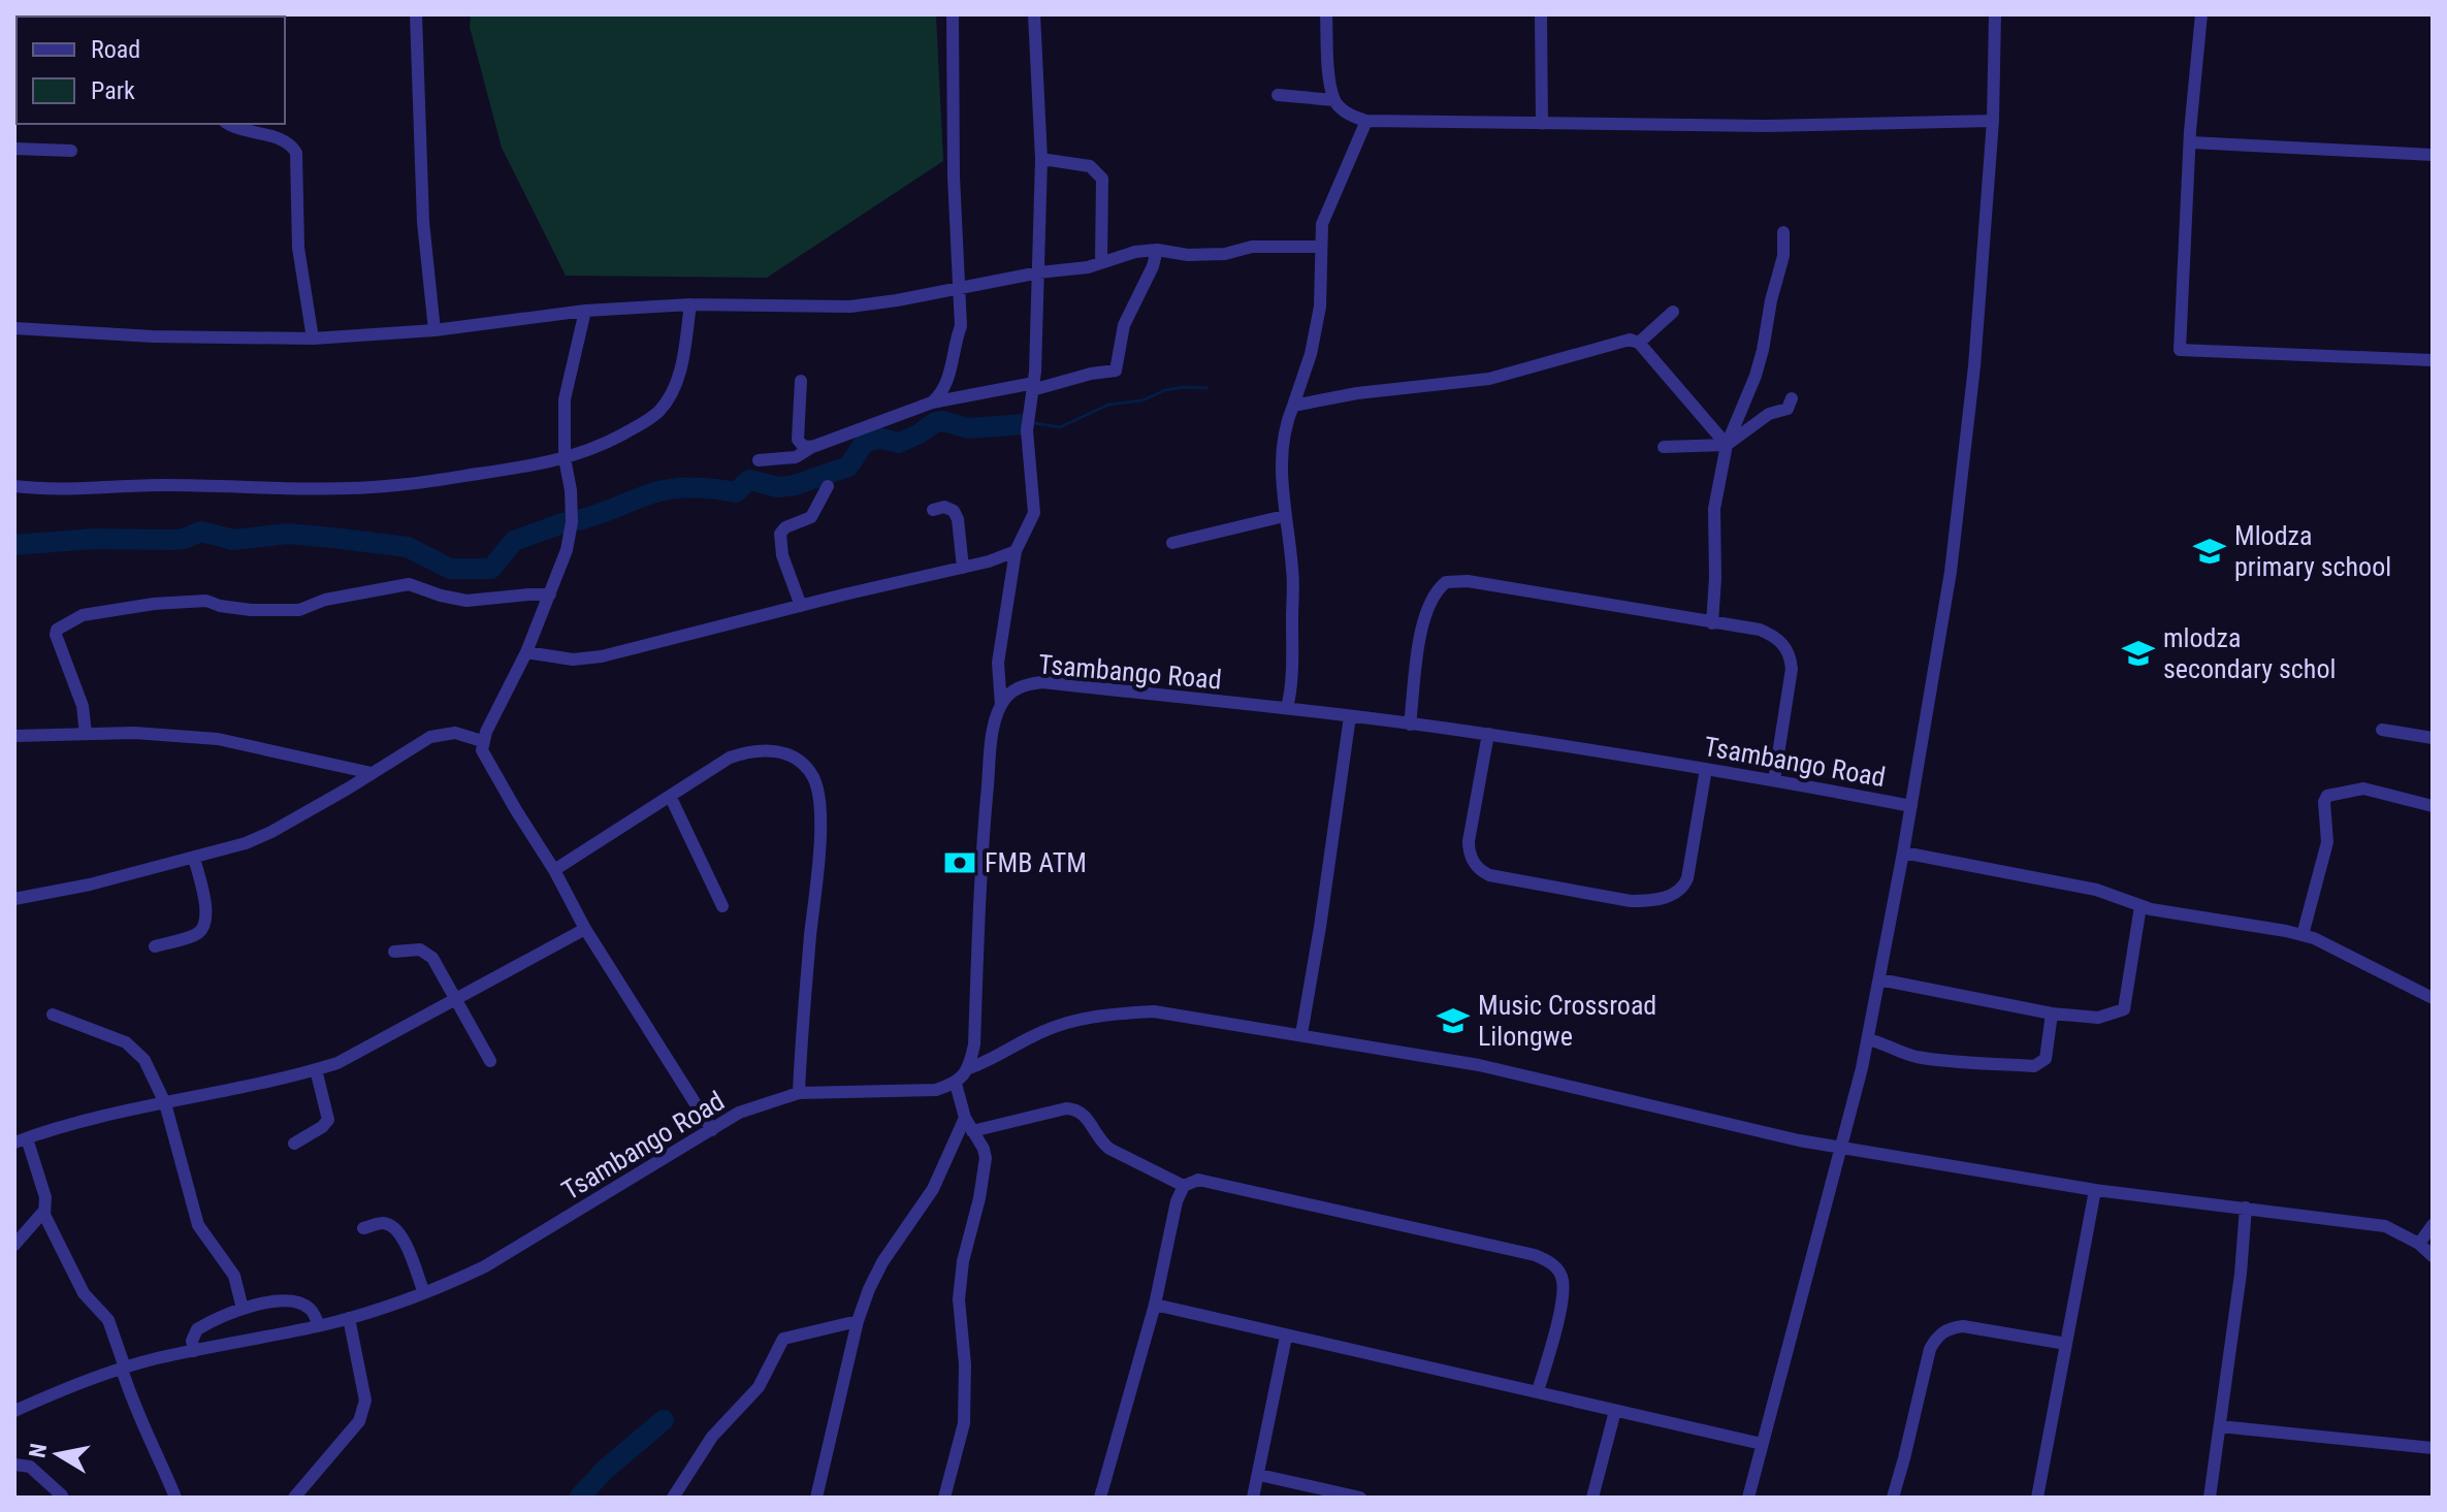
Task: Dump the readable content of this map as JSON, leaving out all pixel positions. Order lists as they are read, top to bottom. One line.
{"streets":{"street":["Tsambango Road"]},"places":{"school or university":["Mlodza primary school","mlodza secondary schol","Music Crossroad Lilongwe"],"bank":["FMB ATM"]},"legend":["Road","Park"],"north":"left"}
